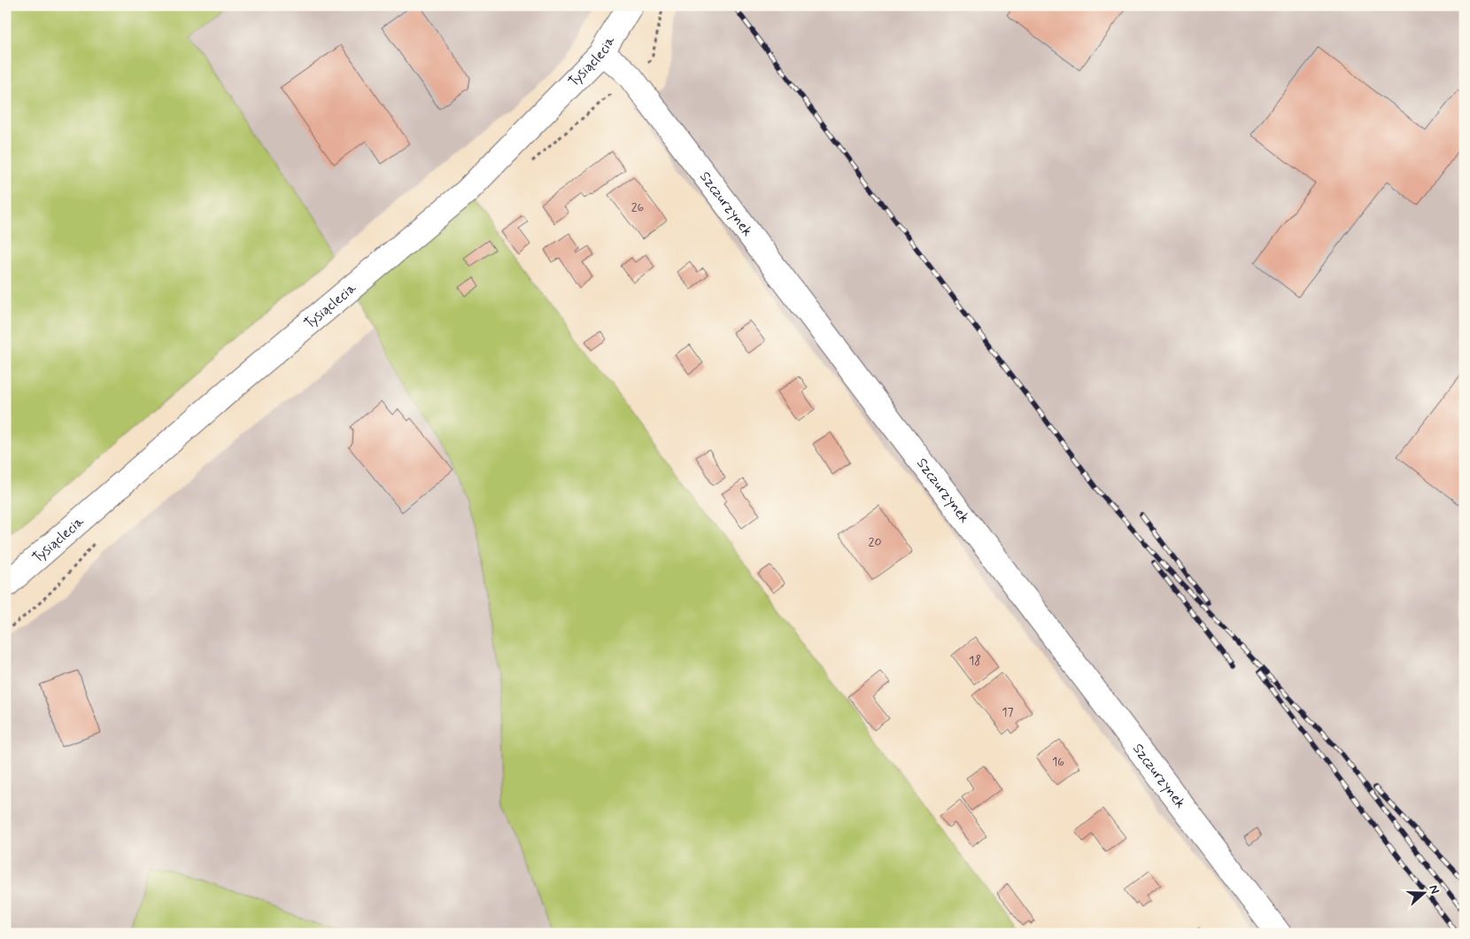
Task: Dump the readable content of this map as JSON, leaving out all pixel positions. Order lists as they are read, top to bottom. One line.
{"streets":{"street":["Tysiąclecia","Szczurzynek"]},"crossings":[["Tysiąclecia","Szczurzynek"]],"house_numbers":["26","20","18","17","16"],"north":"right"}
